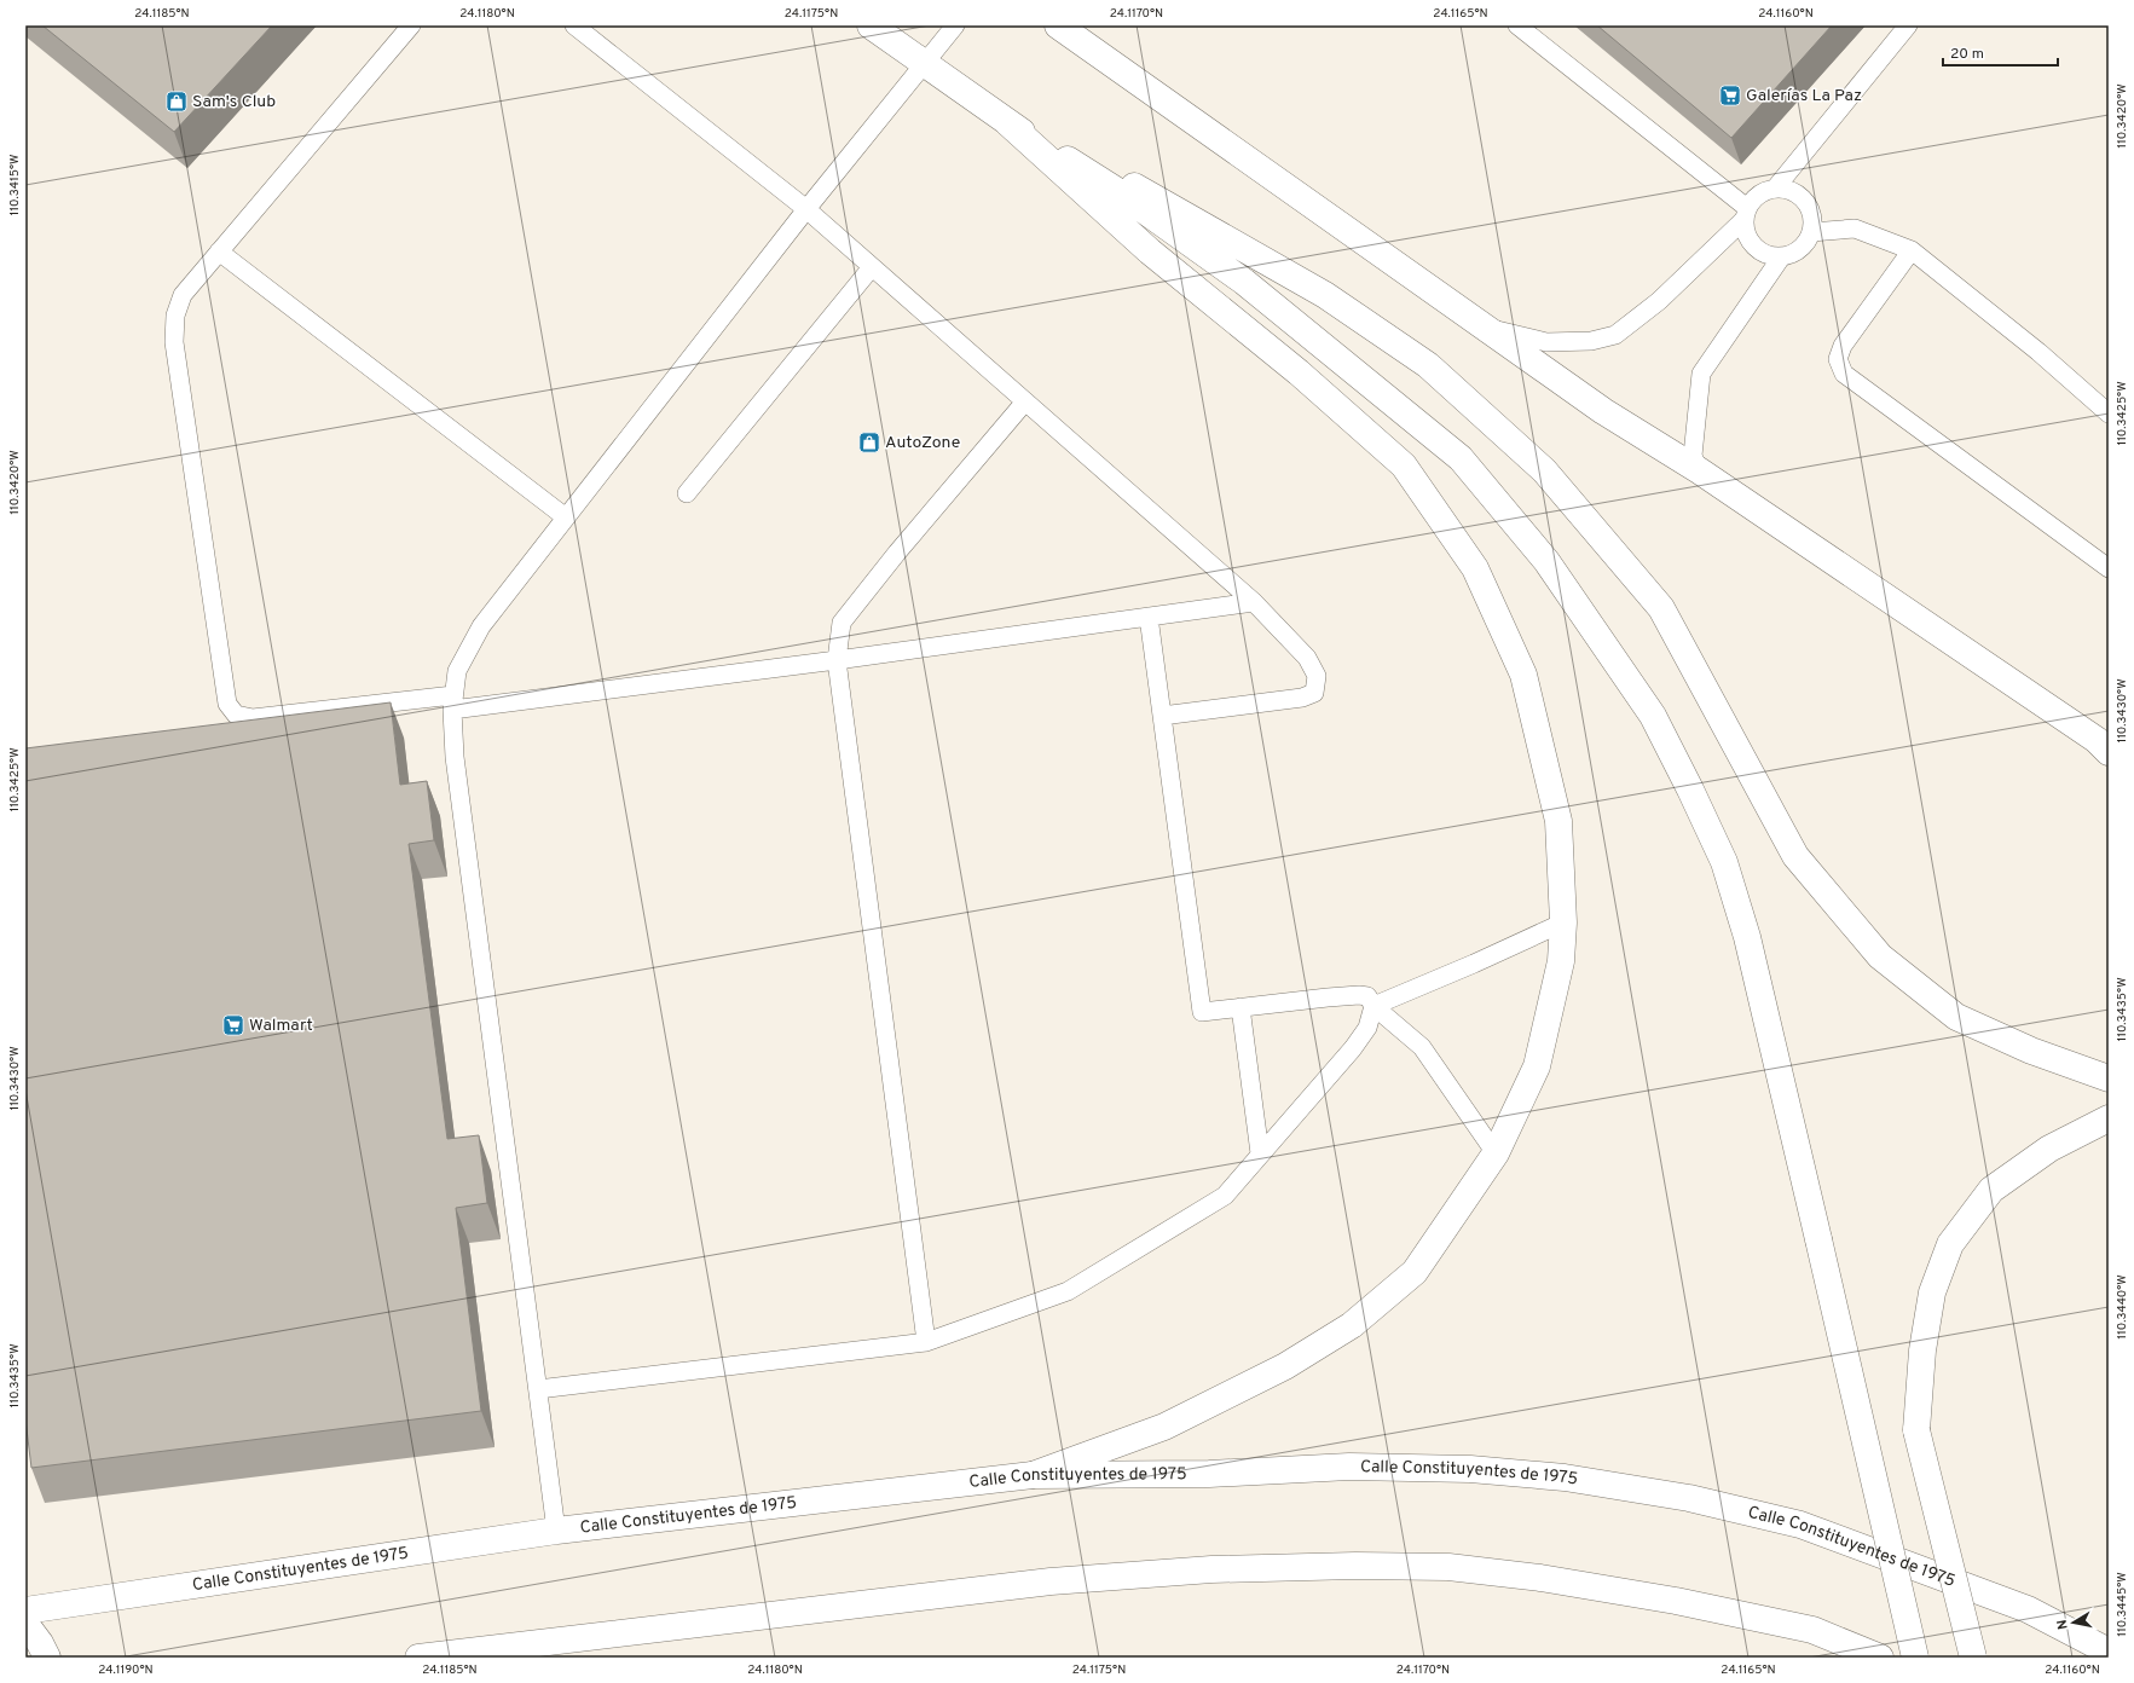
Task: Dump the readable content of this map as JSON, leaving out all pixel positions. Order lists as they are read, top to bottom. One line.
{"streets":{"main road":["Calle Constituyentes de 1975"]},"places":{"supermarket":["Galerías La Paz","Walmart"],"shop":["Sam's Club","AutoZone"]},"scale_bar":"20 m","north":"left","coordinates":["24.1185°N","24.1180°N","24.1175°N","24.1170°N","24.1165°N","24.1160°N","110.3420°W","110.3415°W","110.3425°W","110.3430°W","110.3435°W","110.3440°W","110.3445°W","24.1190°N"]}
